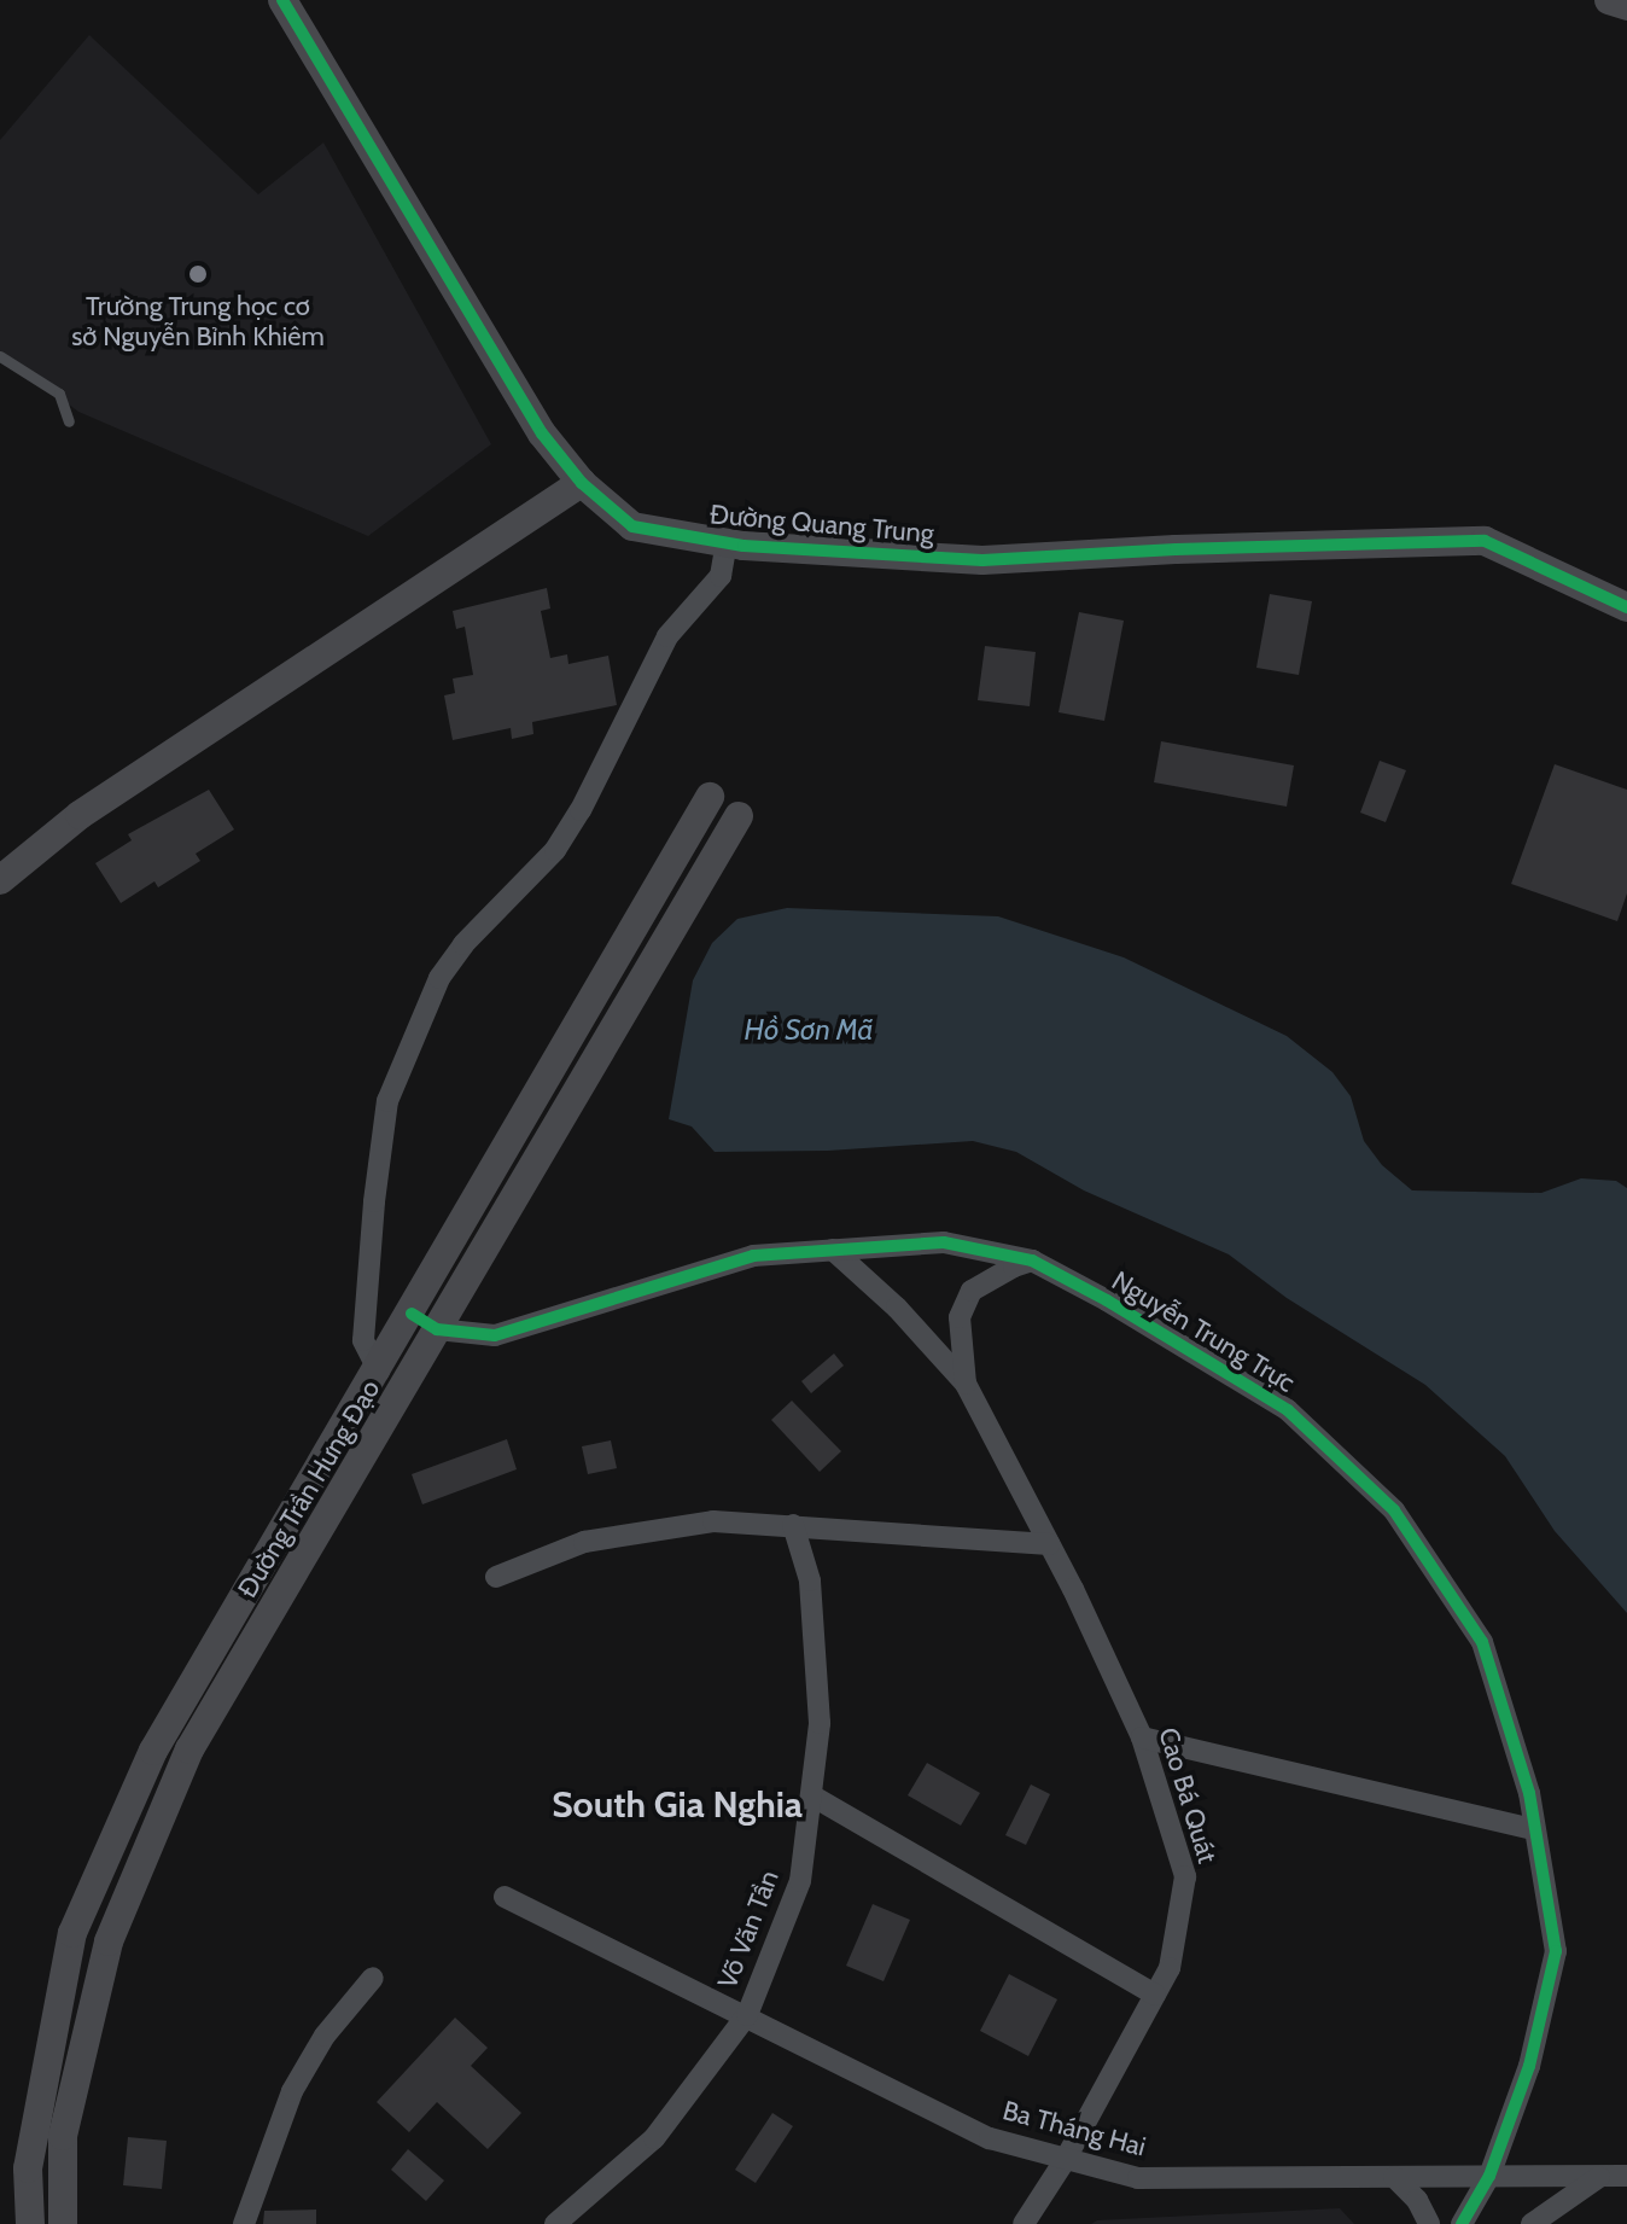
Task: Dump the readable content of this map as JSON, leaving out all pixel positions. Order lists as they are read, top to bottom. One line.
{"streets":{"street":["Đường Quang Trung","Nguyễn Trung Trực","Đường Trần Hưng Đạo","Cao Bá Quát","Võ Văn Tần","Ba Tháng Hai"]},"crossings":[["Nguyễn Trung Trực","Đường Trần Hưng Đạo"],["Nguyễn Trung Trực","Cao Bá Quát"],["Nguyễn Trung Trực","Ba Tháng Hai"],["Cao Bá Quát","Ba Tháng Hai"],["Võ Văn Tần","Ba Tháng Hai"]],"districts":["South Gia Nghia"],"water":["Hồ Sơn Mã"],"places":["Trường Trung học cơ sở Nguyễn Bỉnh Khiêm"]}
